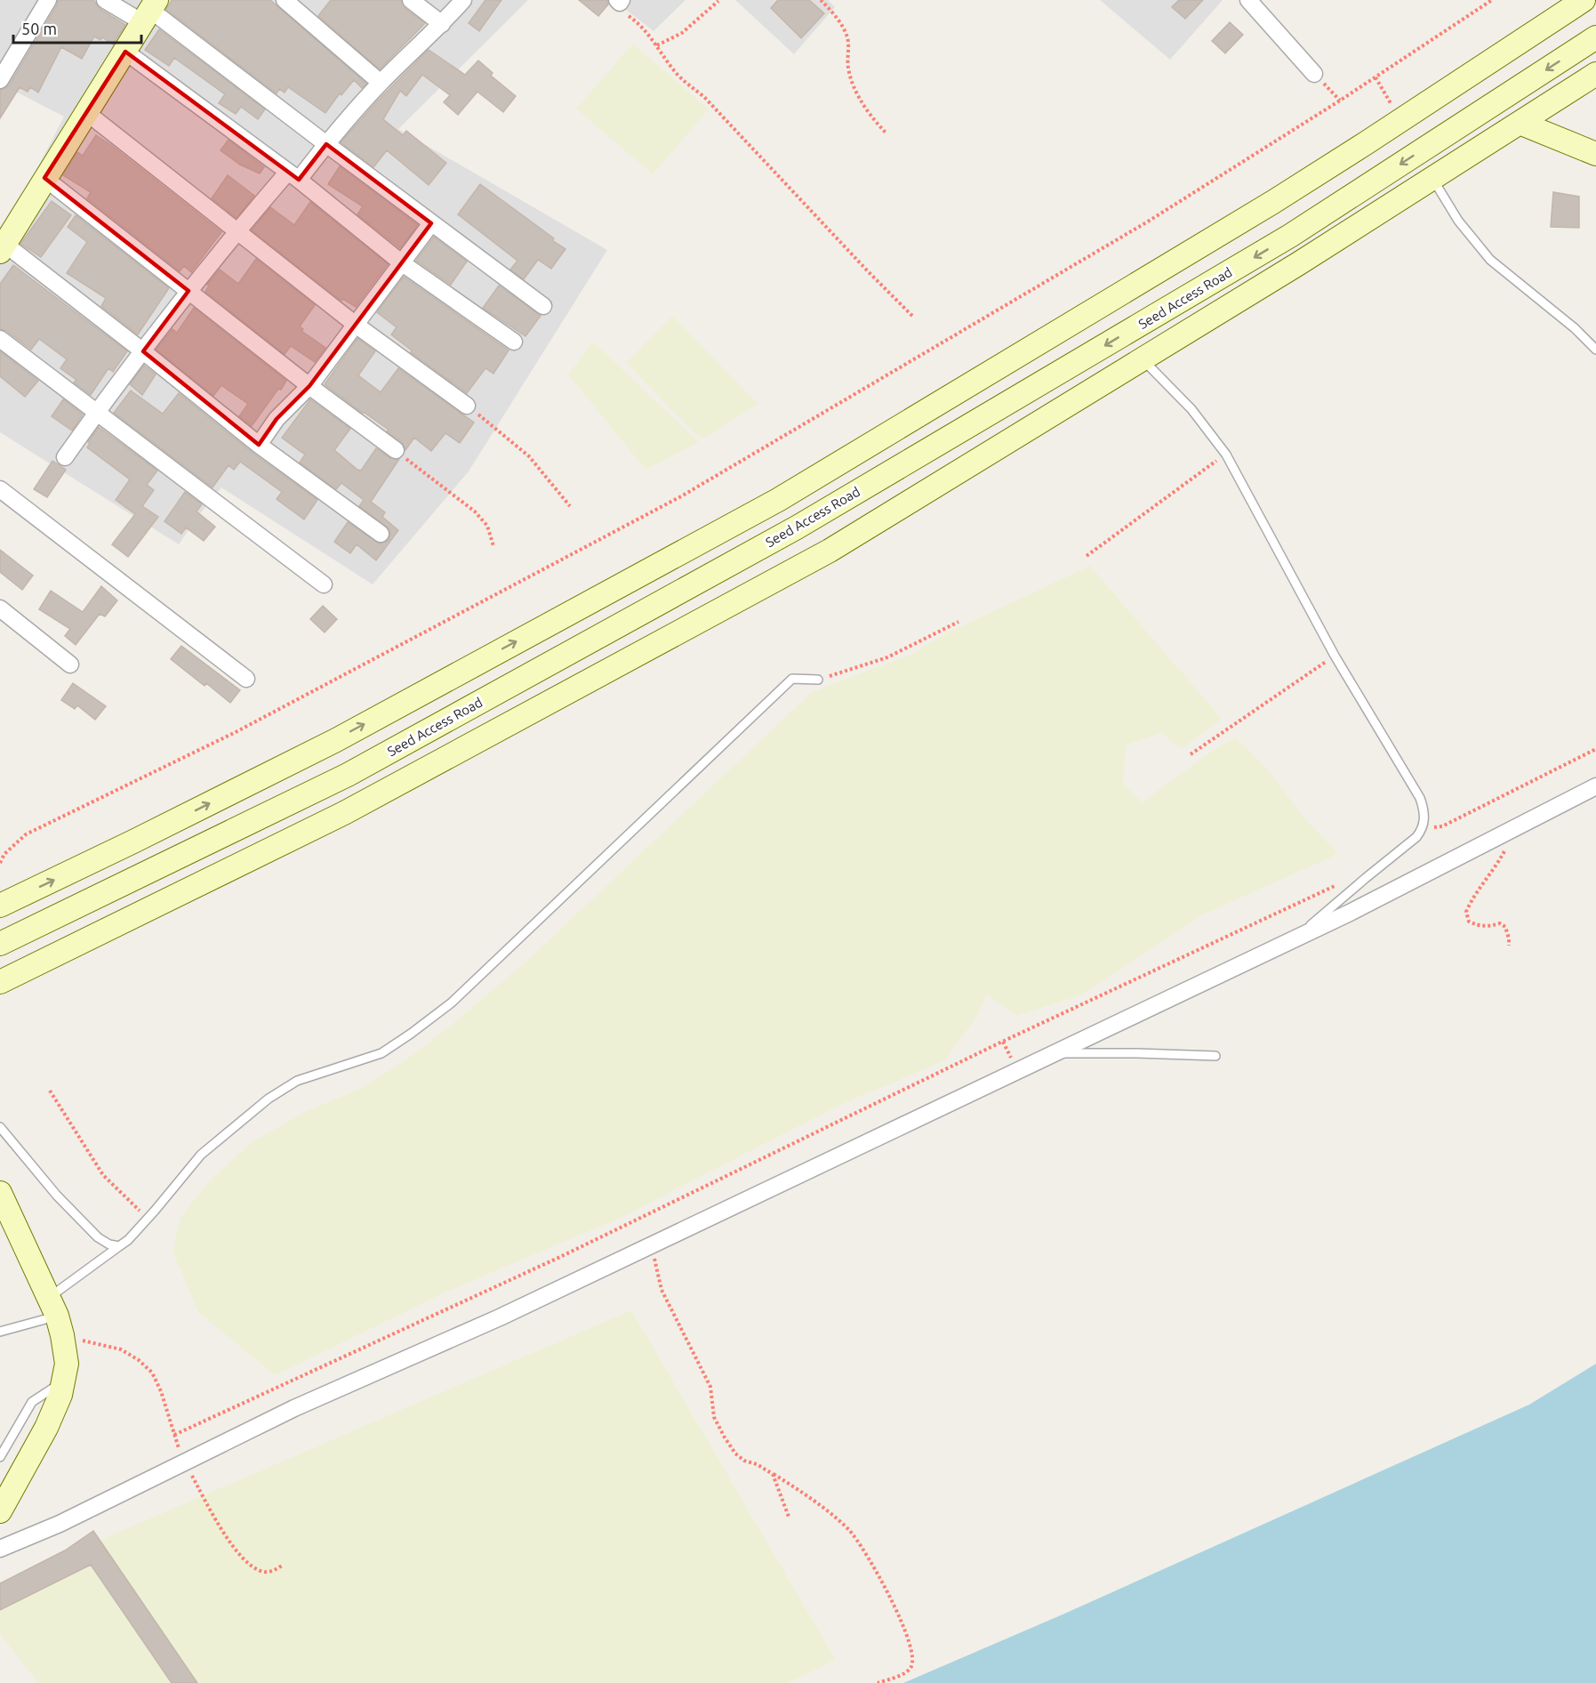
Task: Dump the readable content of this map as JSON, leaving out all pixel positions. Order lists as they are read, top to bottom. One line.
{"streets":{"street":["Seed Access Road"]},"scale_bar":"50 m"}
